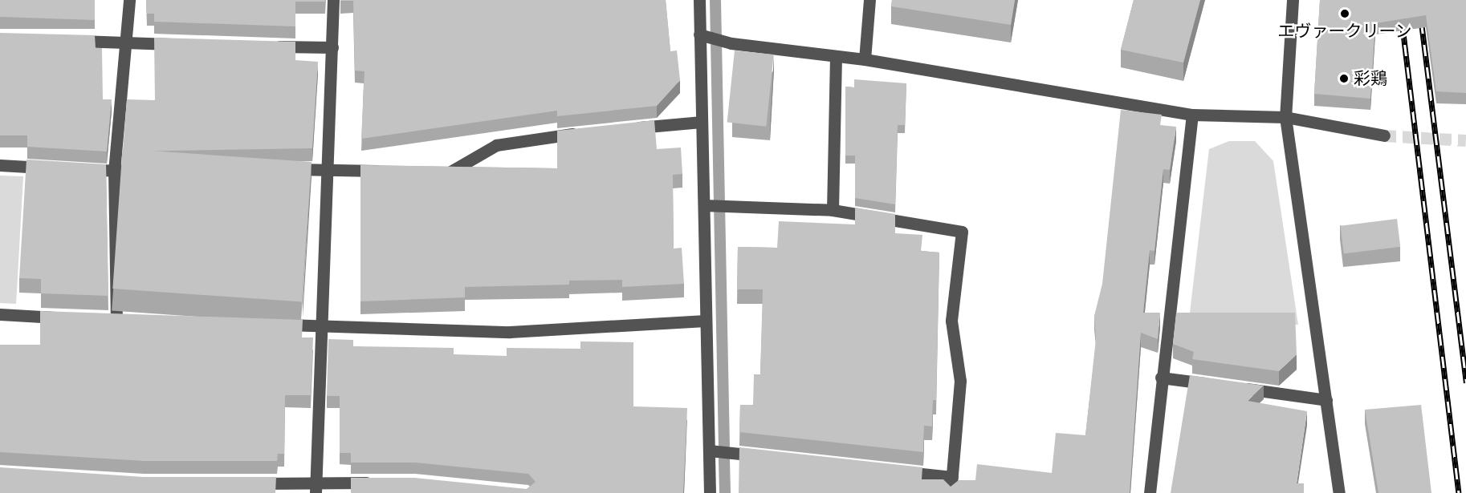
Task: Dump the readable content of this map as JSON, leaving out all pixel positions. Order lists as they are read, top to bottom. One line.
{"places":["エヴァークリーン","彩鶏"]}
